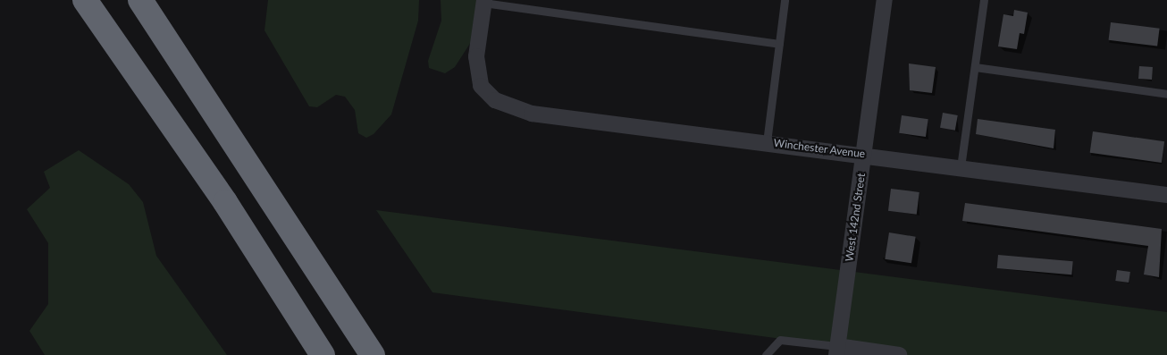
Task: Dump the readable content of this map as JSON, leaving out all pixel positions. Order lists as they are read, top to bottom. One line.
{"streets":{"street":["Winchester Avenue","West 142nd Street"]},"crossings":[["Winchester Avenue","West 142nd Street"]]}
